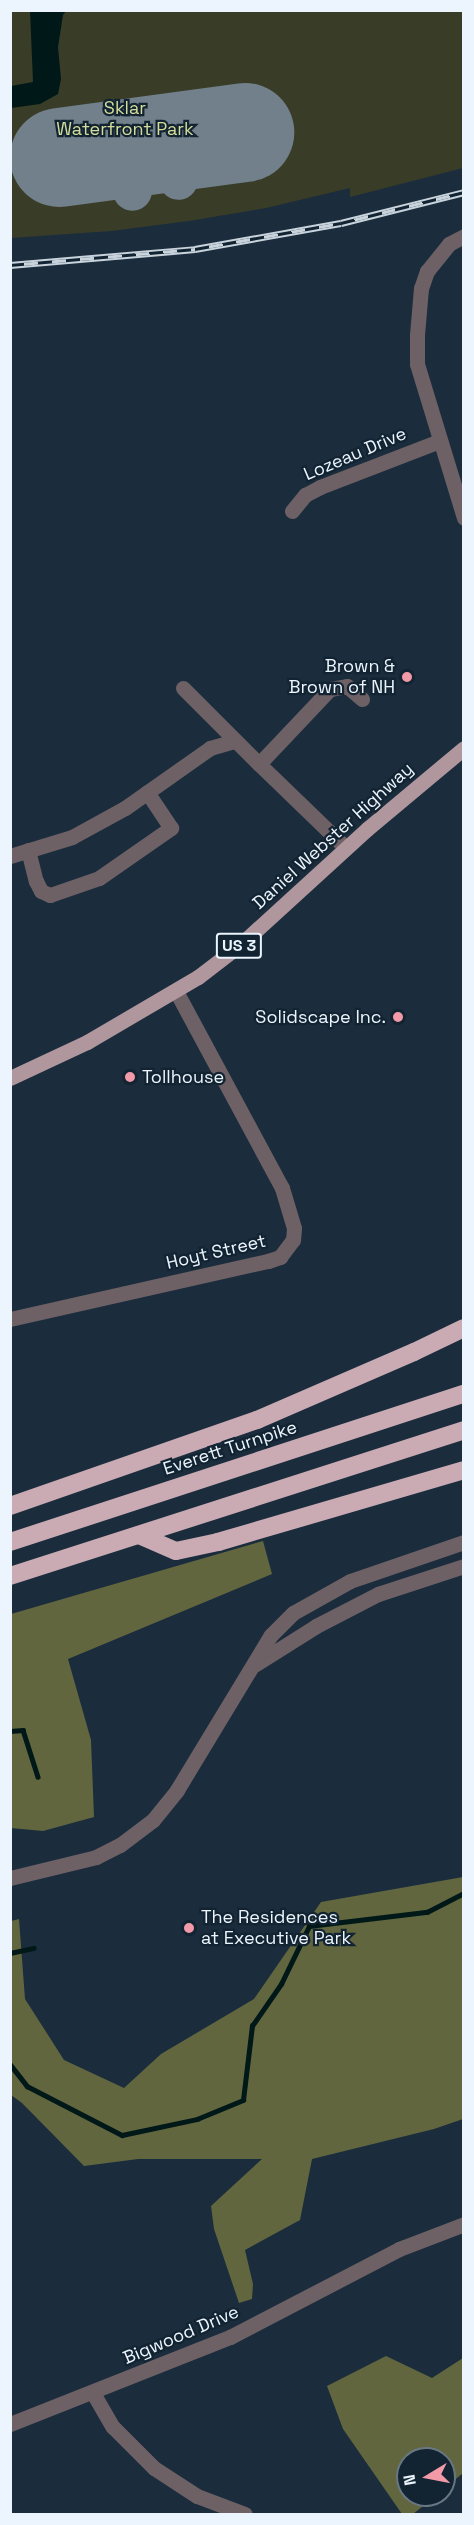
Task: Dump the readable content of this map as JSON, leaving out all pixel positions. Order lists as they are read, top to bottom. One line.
{"streets":{"highway":["Everett Turnpike"],"main road":["Daniel Webster Highway","US 3"],"street":["Lozeau Drive","Hoyt Street","Bigwood Drive"]},"crossings":[["Daniel Webster Highway","Hoyt Street"]],"parks":["Sklar Waterfront Park"],"places":["Brown & Brown of NH","Solidscape Inc.","Tollhouse","The Residences at Executive Park"],"north":"left"}
